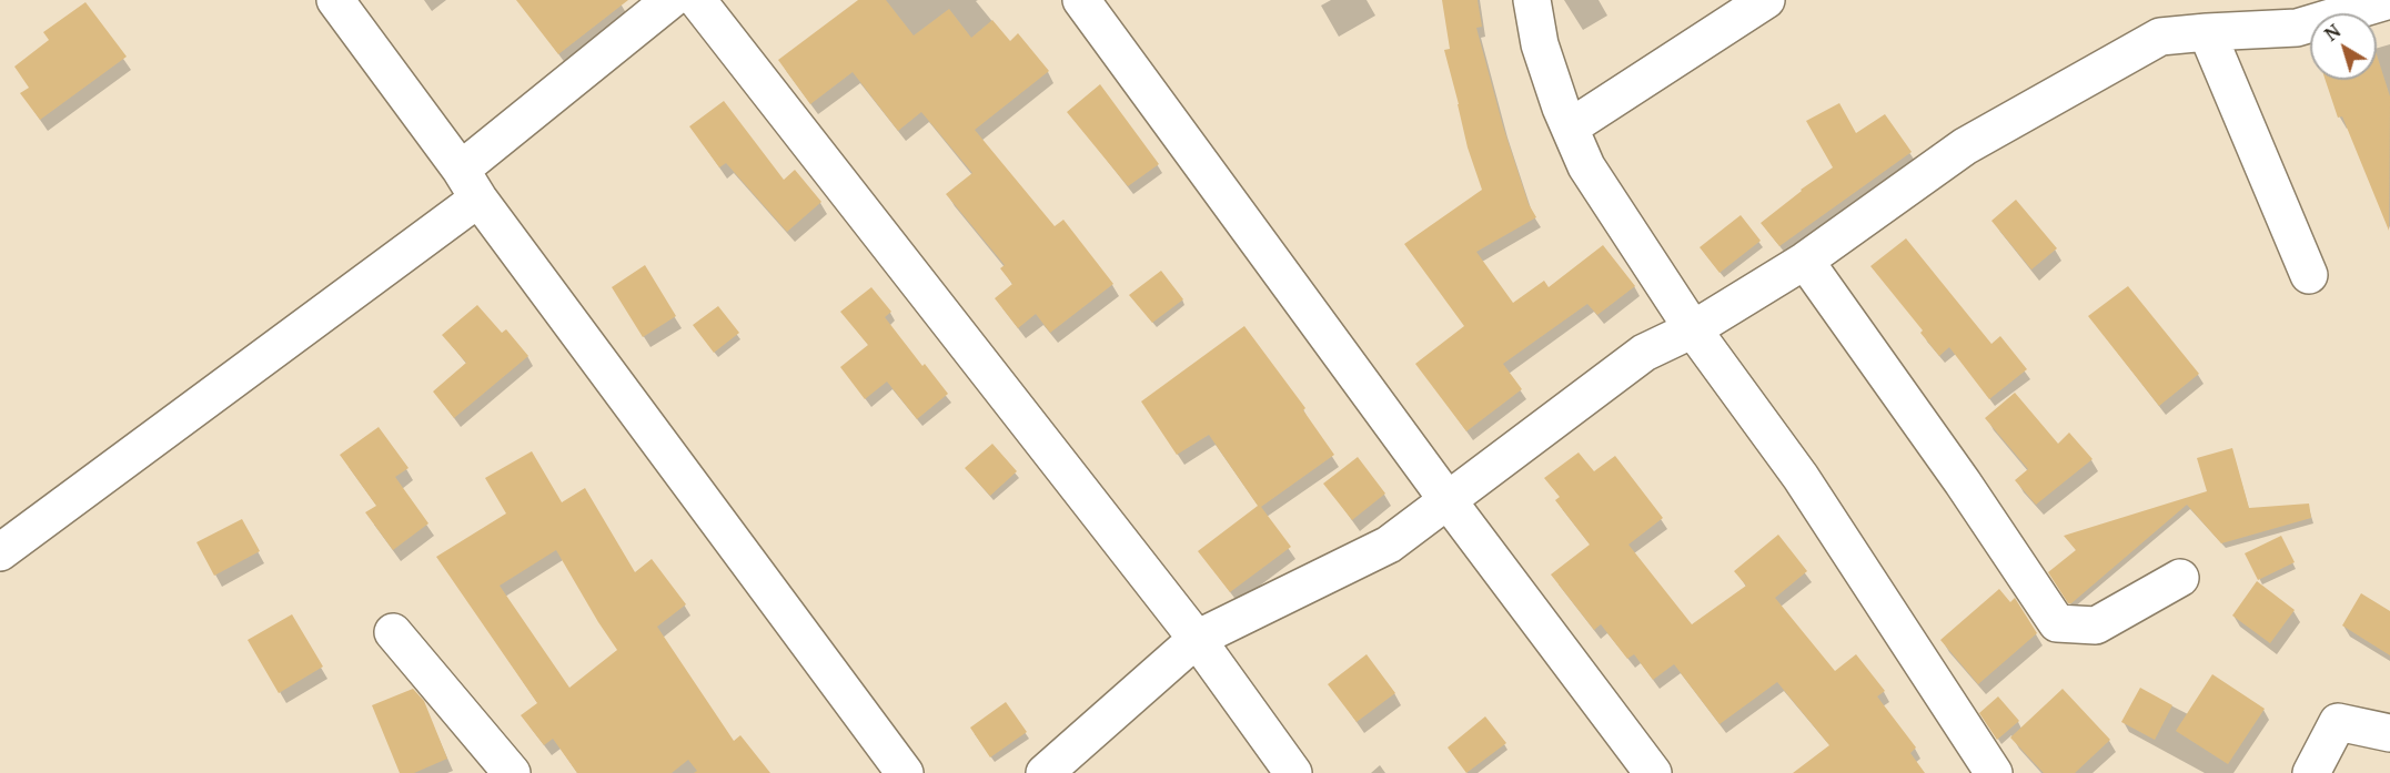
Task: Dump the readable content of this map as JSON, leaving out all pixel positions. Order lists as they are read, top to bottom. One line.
{"north":"top left"}
